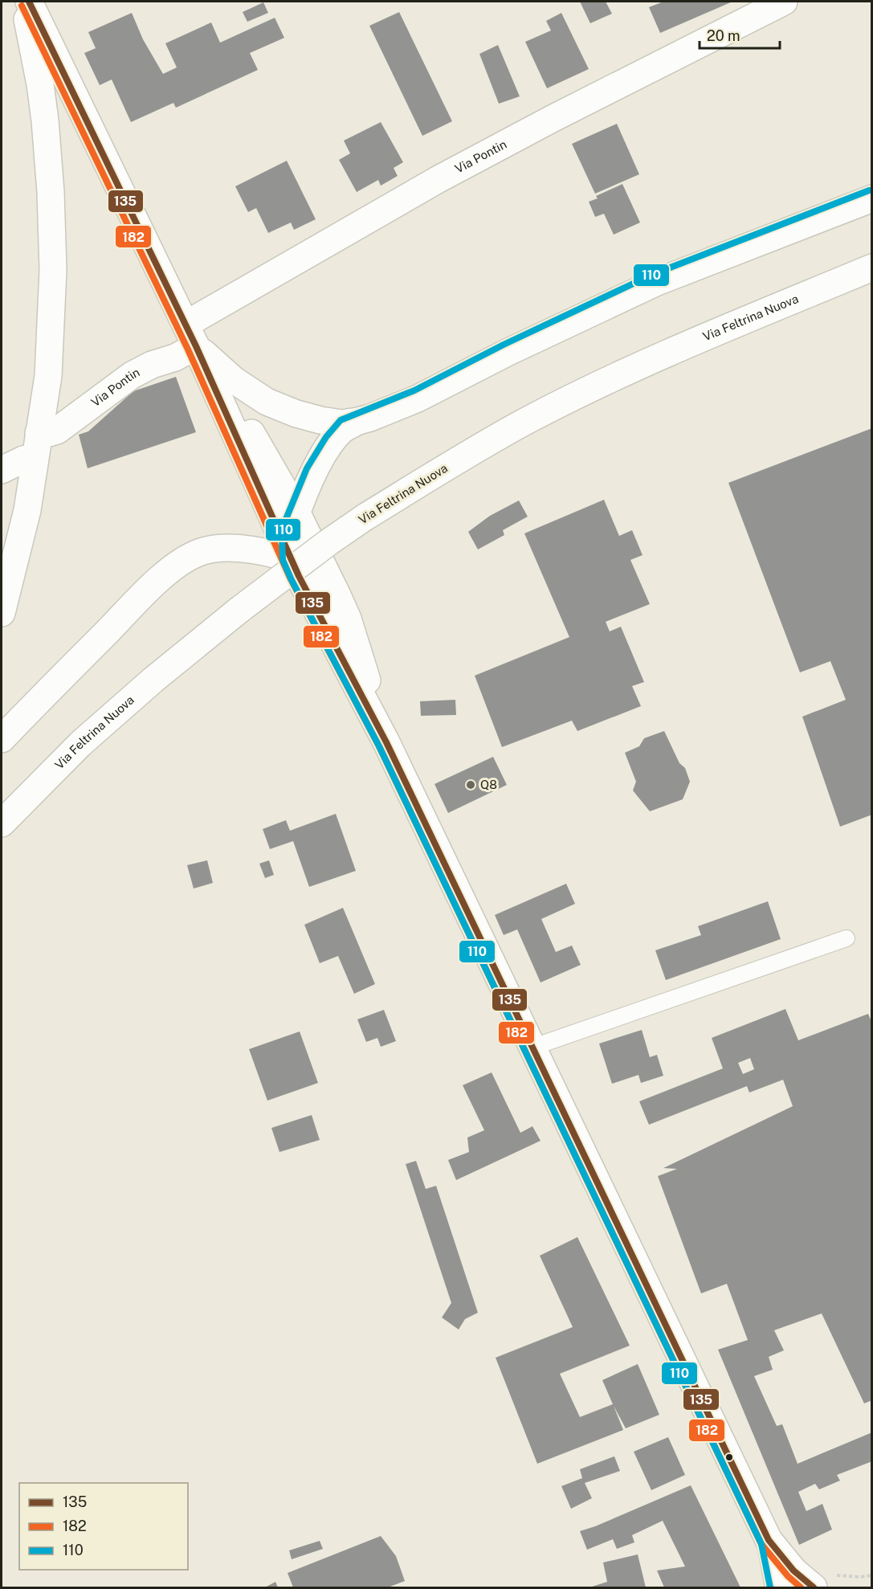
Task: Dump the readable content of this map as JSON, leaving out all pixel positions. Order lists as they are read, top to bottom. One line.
{"streets":{"main road":["Via Pontin","Via Feltrina Nuova"]},"places":["Q8"],"lines":["transit line 135","transit line 182","transit line 110"],"legend":["135","182","110"],"scale_bar":"20 m"}
